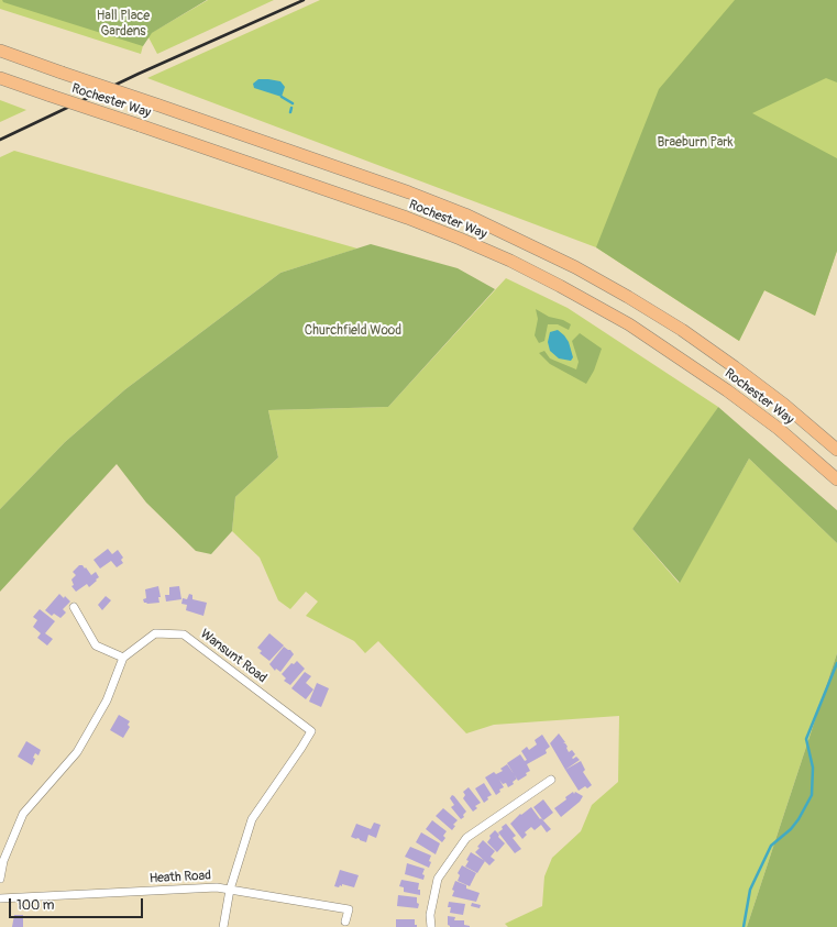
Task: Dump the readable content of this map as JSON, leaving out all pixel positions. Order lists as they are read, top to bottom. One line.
{"streets":{"highway":["Rochester Way"],"street":["Wansunt Road","Heath Road"]},"crossings":[["Wansunt Road","Heath Road"]],"parks":["Hall Place Gardens","Braeburn Park","Churchfield Wood"],"scale_bar":"100 m"}
